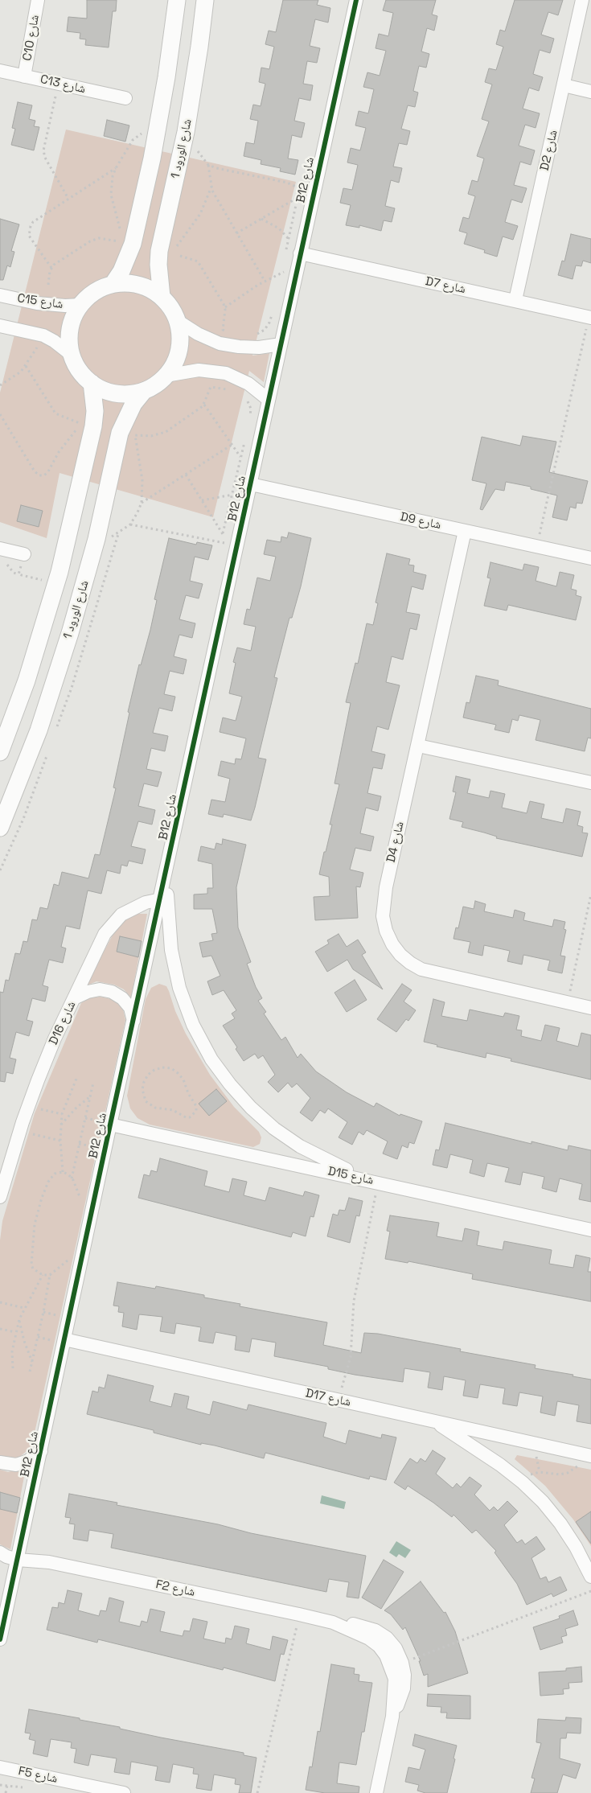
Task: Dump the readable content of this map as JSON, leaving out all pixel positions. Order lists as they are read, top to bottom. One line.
{"streets":{"street":["C10 شارع","C13 شارع","شارع الورود 1","D2 شارع","B12 شارع","D7 شارع","C15 شارع","D9 شارع","D4 شارع","D16 شارع","D15 شارع","D17 شارع","F2 شارع","F5 شارع"]},"crossings":[["C10 شارع","C13 شارع"],["شارع الورود 1","C15 شارع"],["D2 شارع","D7 شارع"],["B12 شارع","D7 شارع"],["B12 شارع","D9 شارع"],["B12 شارع","D16 شارع"],["B12 شارع","D15 شارع"],["B12 شارع","D17 شارع"],["B12 شارع","F2 شارع"],["D9 شارع","D4 شارع"]]}
